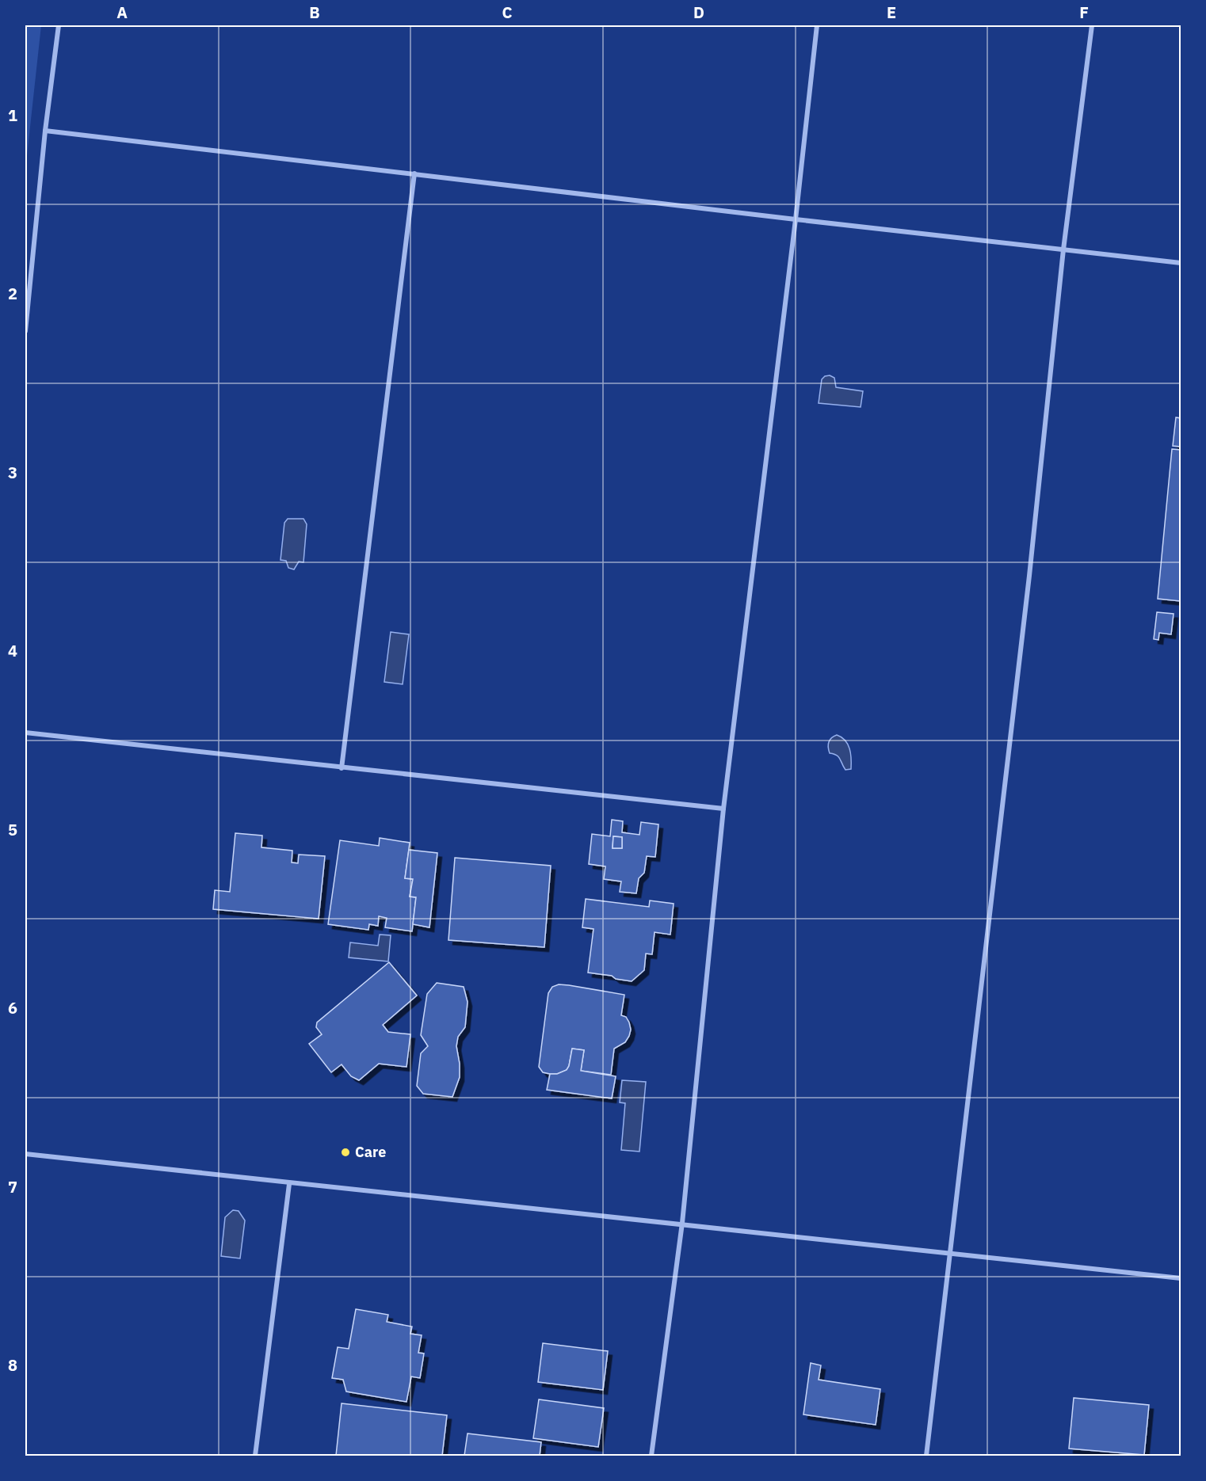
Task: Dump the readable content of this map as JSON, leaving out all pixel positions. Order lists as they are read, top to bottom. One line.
{"places":["Care"],"grid":{"columns":["A","B","C","D","E","F"],"rows":["1","2","3","4","5","6","7","8"]}}
